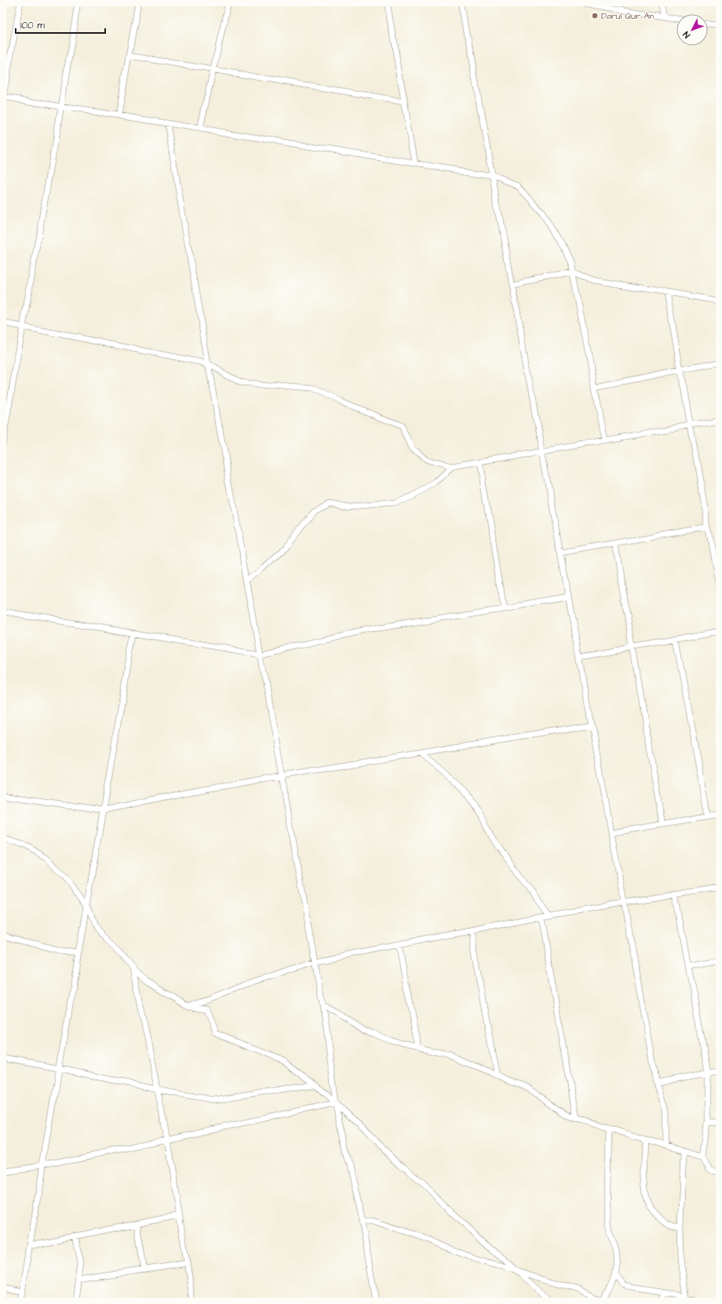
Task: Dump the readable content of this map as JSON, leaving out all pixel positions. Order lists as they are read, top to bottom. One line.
{"places":["Darul Qur An"],"scale_bar":"100 m","north":"bottom left"}
